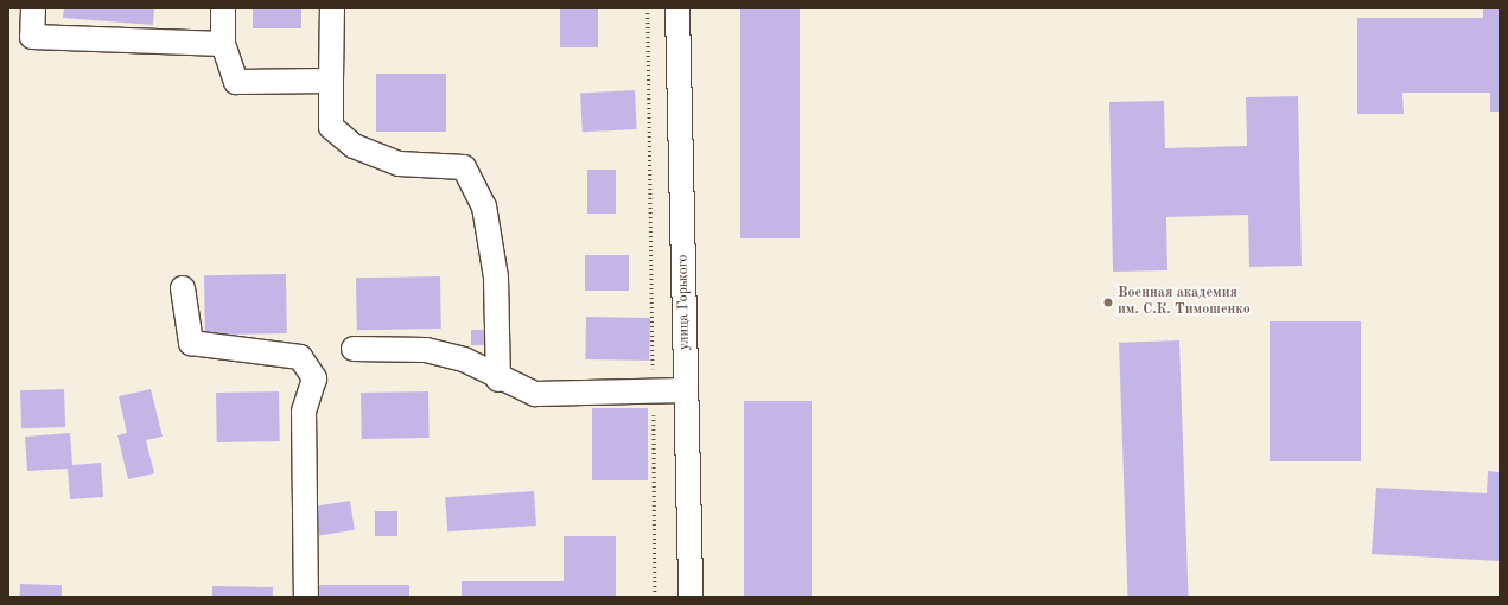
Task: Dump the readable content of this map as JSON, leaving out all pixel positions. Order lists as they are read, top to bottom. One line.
{"streets":{"street":["улица Горького"]},"places":["Военная академия им. С.К. Тимошенко"]}
